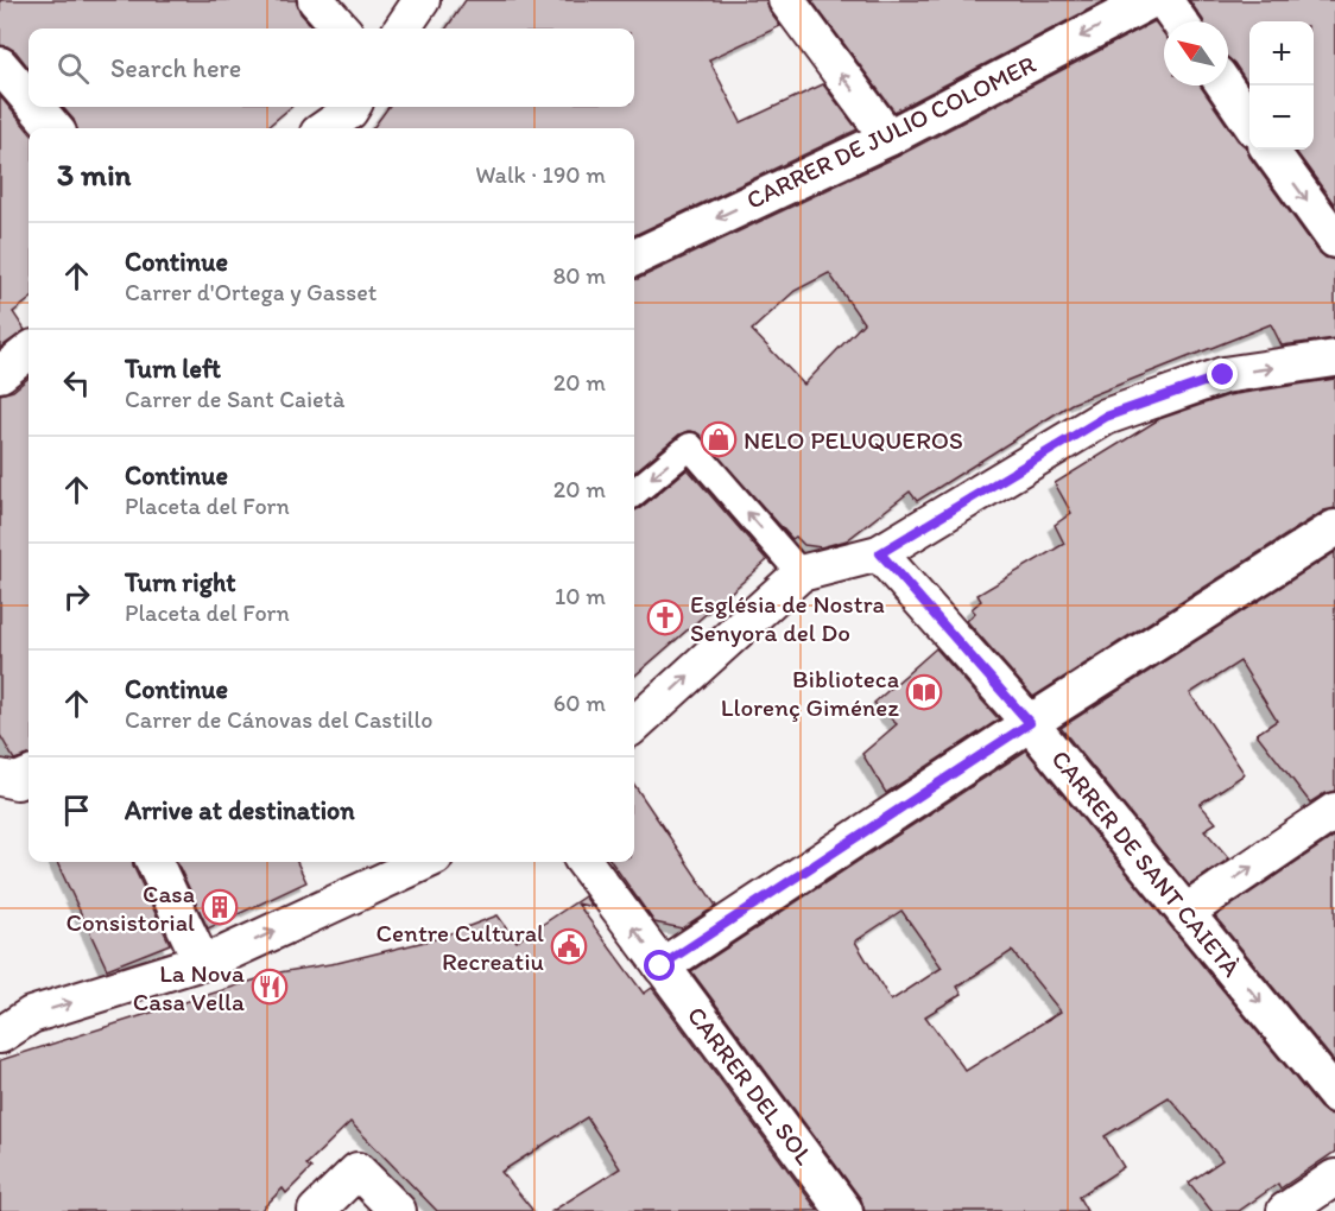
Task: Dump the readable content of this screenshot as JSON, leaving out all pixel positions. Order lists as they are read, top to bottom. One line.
{"streets":{"street":["CARRER DE JULIO COLOMER","CARRER DE SANT CAIETÀ","CARRER DEL SOL"]},"one_way":["CARRER DE JULIO COLOMER"],"places":{"shop":["NELO PELUQUEROS"],"church":["Església de Nostra Senyora del Do"],"library":["Biblioteca Llorenç Giménez"],"building":["Casa Consistorial"],"public building":["Centre Cultural Recreatiu"],"restaurant":["La Nova Casa Vella"]},"north":"top left","page":{"map_buttons":["+","−"],"search":"Search here","heading":["3 min","Walk · 190 m"],"list":[["Continue","Carrer d'Ortega y Gasset","80 m"],["Turn left","Carrer de Sant Caietà","20 m"],["Continue","Placeta del Forn","20 m"],["Turn right","Placeta del Forn","10 m"],["Continue","Carrer de Cánovas del Castillo","60 m"],"Arrive at destination"]}}
